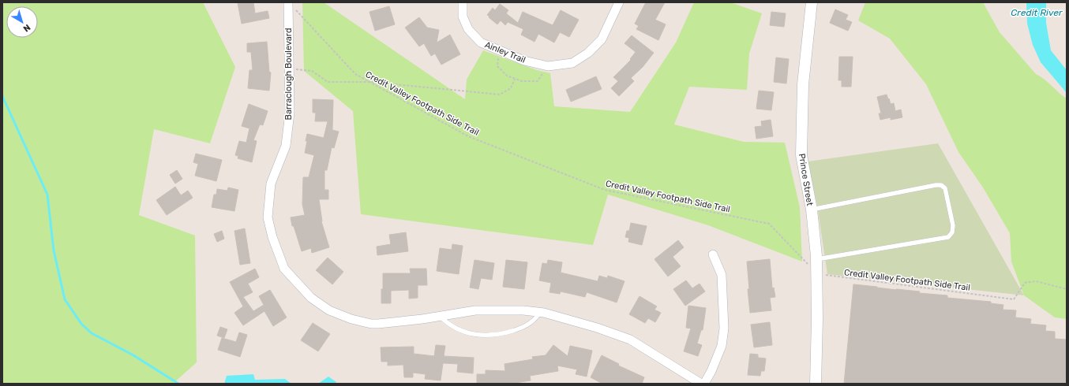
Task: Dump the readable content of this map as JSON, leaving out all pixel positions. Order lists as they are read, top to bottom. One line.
{"streets":{"street":["Ainley Trail","Barraclough Boulevard","Prince Street"],"path":["Credit Valley Footpath Side Trail"]},"crossings":[["Barraclough Boulevard","Credit Valley Footpath Side Trail"],["Credit Valley Footpath Side Trail","Prince Street"]],"water":["Credit River"],"north":"bottom right"}
